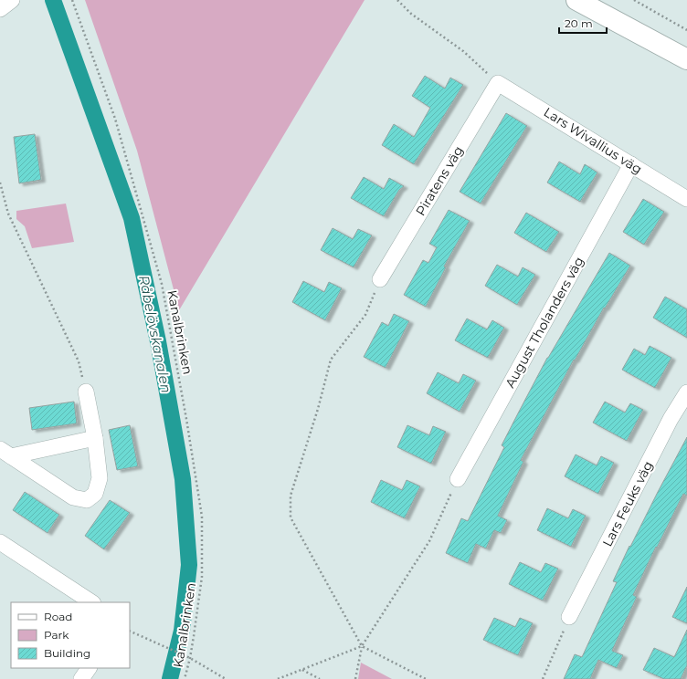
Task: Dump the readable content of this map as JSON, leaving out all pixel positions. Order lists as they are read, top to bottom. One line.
{"streets":{"street":["Lars Wivallius väg","Piratens väg","August Tholanders väg","Lars Feuks väg"],"path":["Kanalbrinken"]},"crossings":[["Lars Wivallius väg","Piratens väg"],["Lars Wivallius väg","August Tholanders väg"]],"water":["Råbelövskanalen"],"legend":["Road","Park","Building"],"scale_bar":"20 m"}
